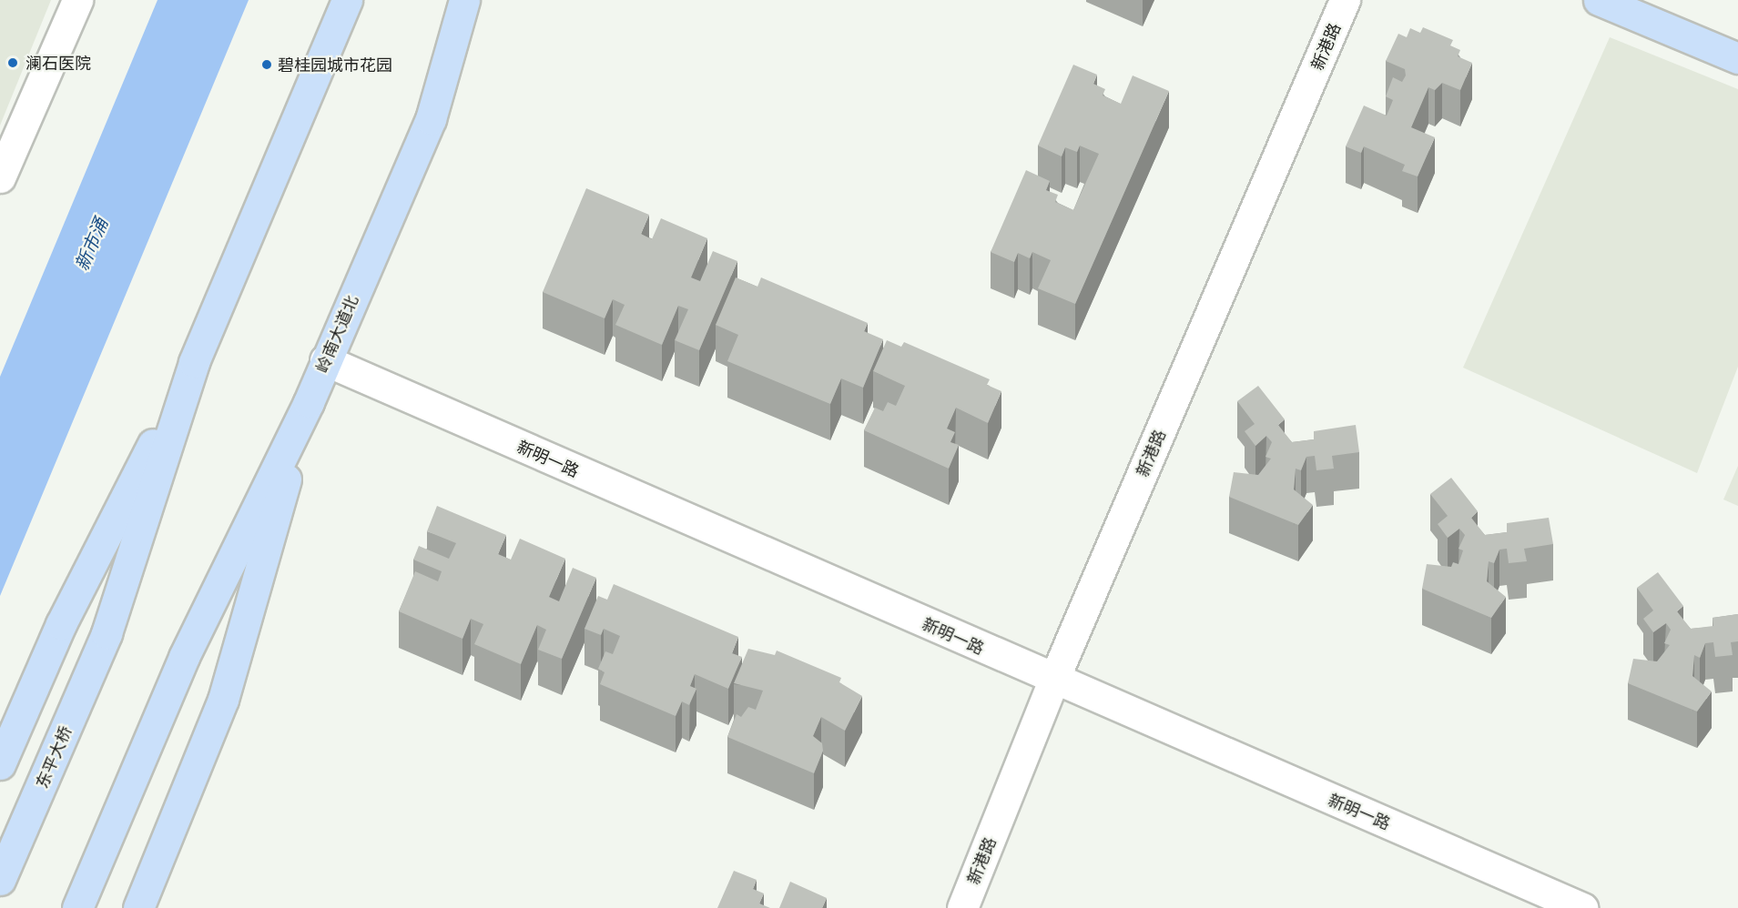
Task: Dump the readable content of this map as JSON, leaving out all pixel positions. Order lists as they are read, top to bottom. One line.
{"streets":{"main road":["岭南大道北","东平大桥"],"street":["新港路","新明一路"]},"crossings":[["新港路","新明一路"],["岭南大道北","新明一路"]],"water":["新市涌"],"places":["澜石医院","碧桂园城市花园"]}
